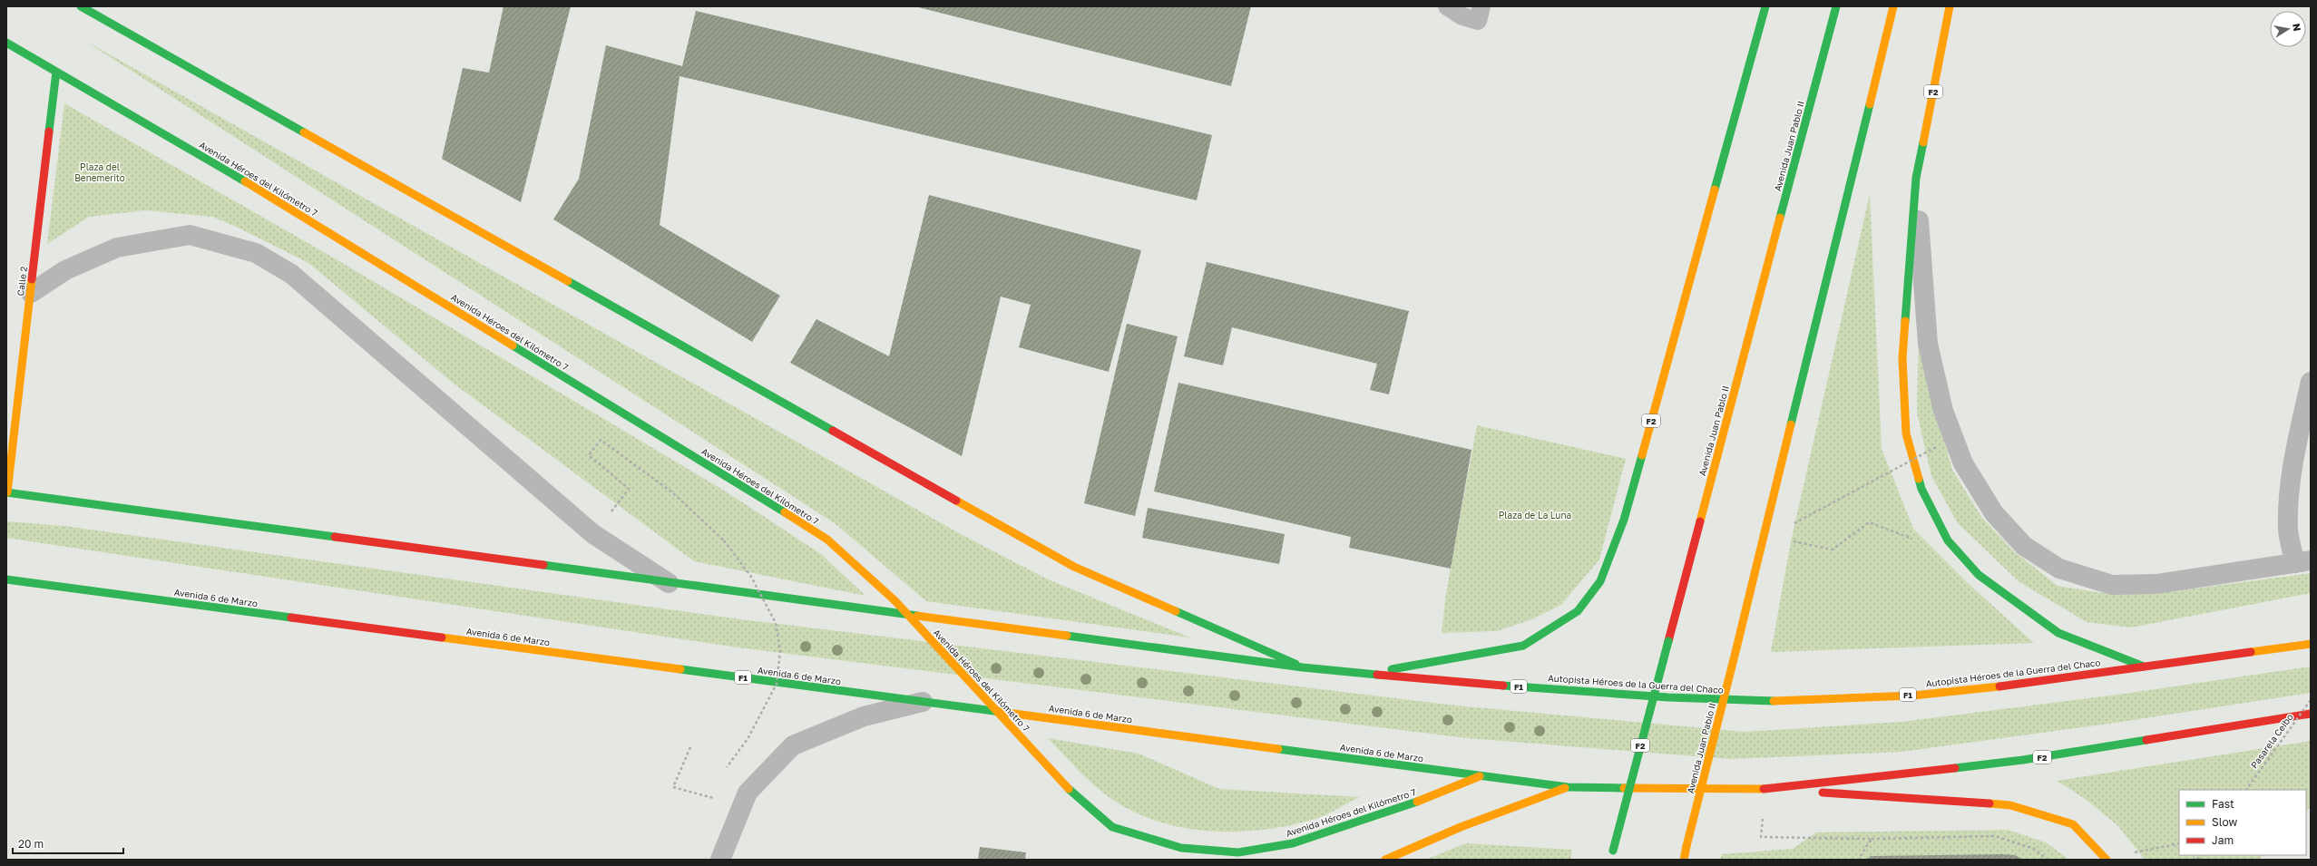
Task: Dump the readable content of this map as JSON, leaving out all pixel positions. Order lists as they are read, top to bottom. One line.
{"streets":{"main road":["F2","Avenida Juan Pablo II","Avenida Héroes del Kilómetro 7","Calle 2","Avenida 6 de Marzo","Autopista Héroes de la Guerra del Chaco","F1"],"path":["Pasarela Ceibo"]},"crossings":[["F2","Avenida 6 de Marzo"],["F2","Autopista Héroes de la Guerra del Chaco"],["F2","F1"],["Avenida Héroes del Kilómetro 7","Calle 2"],["Avenida Héroes del Kilómetro 7","Avenida 6 de Marzo"],["Calle 2","F1"],["Autopista Héroes de la Guerra del Chaco","F1"]],"parks":["Plaza del Benemerito","Plaza de La Luna"],"legend":["Fast","Slow","Jam"],"scale_bar":"20 m","north":"right"}
